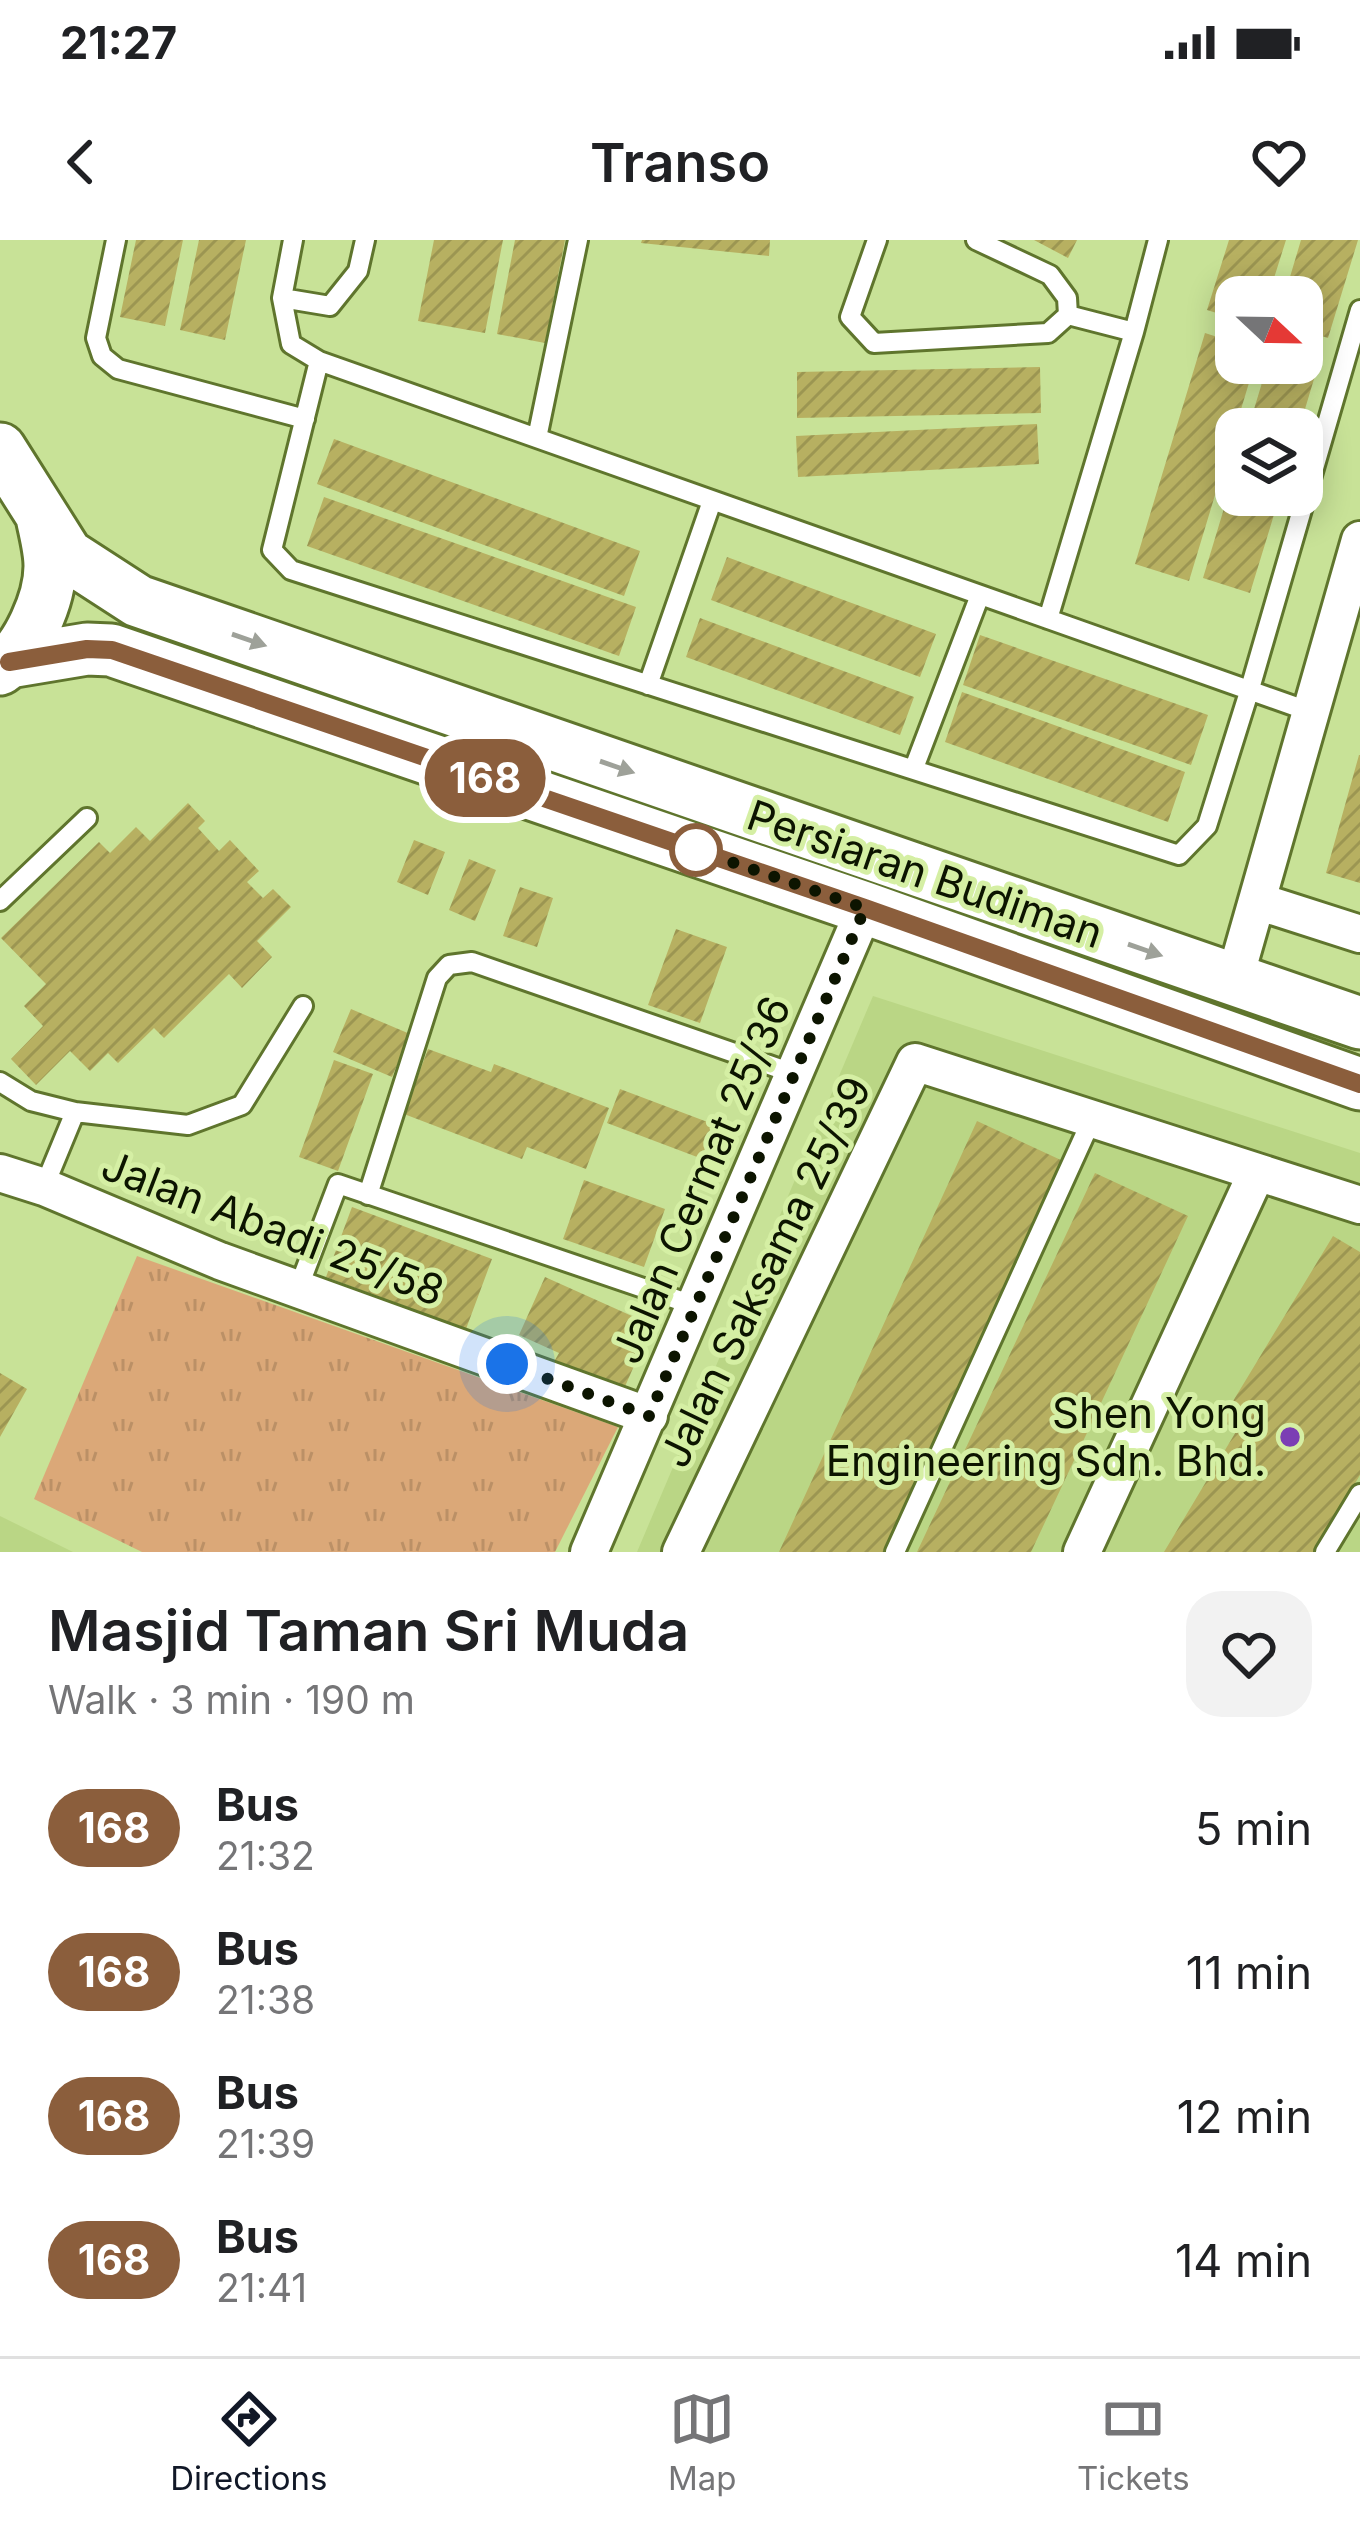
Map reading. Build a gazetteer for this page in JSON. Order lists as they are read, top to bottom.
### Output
{
  "streets": {
    "main road": ["Persiaran Budiman"],
    "street": ["Jalan Cermat 25/36", "Jalan Abadi 25/58", "Jalan Saksama 25/39"]
  },
  "crossings": [
    ["Persiaran Budiman", "Jalan Cermat 25/36"],
    ["Jalan Cermat 25/36", "Jalan Abadi 25/58"]
  ],
  "places": ["Shen Yong Engineering Sdn. Bhd."],
  "lines": ["bus line 168"],
  "north": "right",
  "page": {
    "status": "21:27",
    "header": "Transo",
    "on_map": "168",
    "heading": ["Masjid Taman Sri Muda", "Walk · 3 min · 190 m"],
    "list": [
      {
        "mark": "168",
        "name": "Bus",
        "note": "21:32",
        "value": "5 min"
      },
      {
        "mark": "168",
        "name": "Bus",
        "note": "21:38",
        "value": "11 min"
      },
      {
        "mark": "168",
        "name": "Bus",
        "note": "21:39",
        "value": "12 min"
      },
      {
        "mark": "168",
        "name": "Bus",
        "note": "21:41",
        "value": "14 min"
      }
    ],
    "tabs": ["Directions", "Map", "Tickets"]
  }
}
